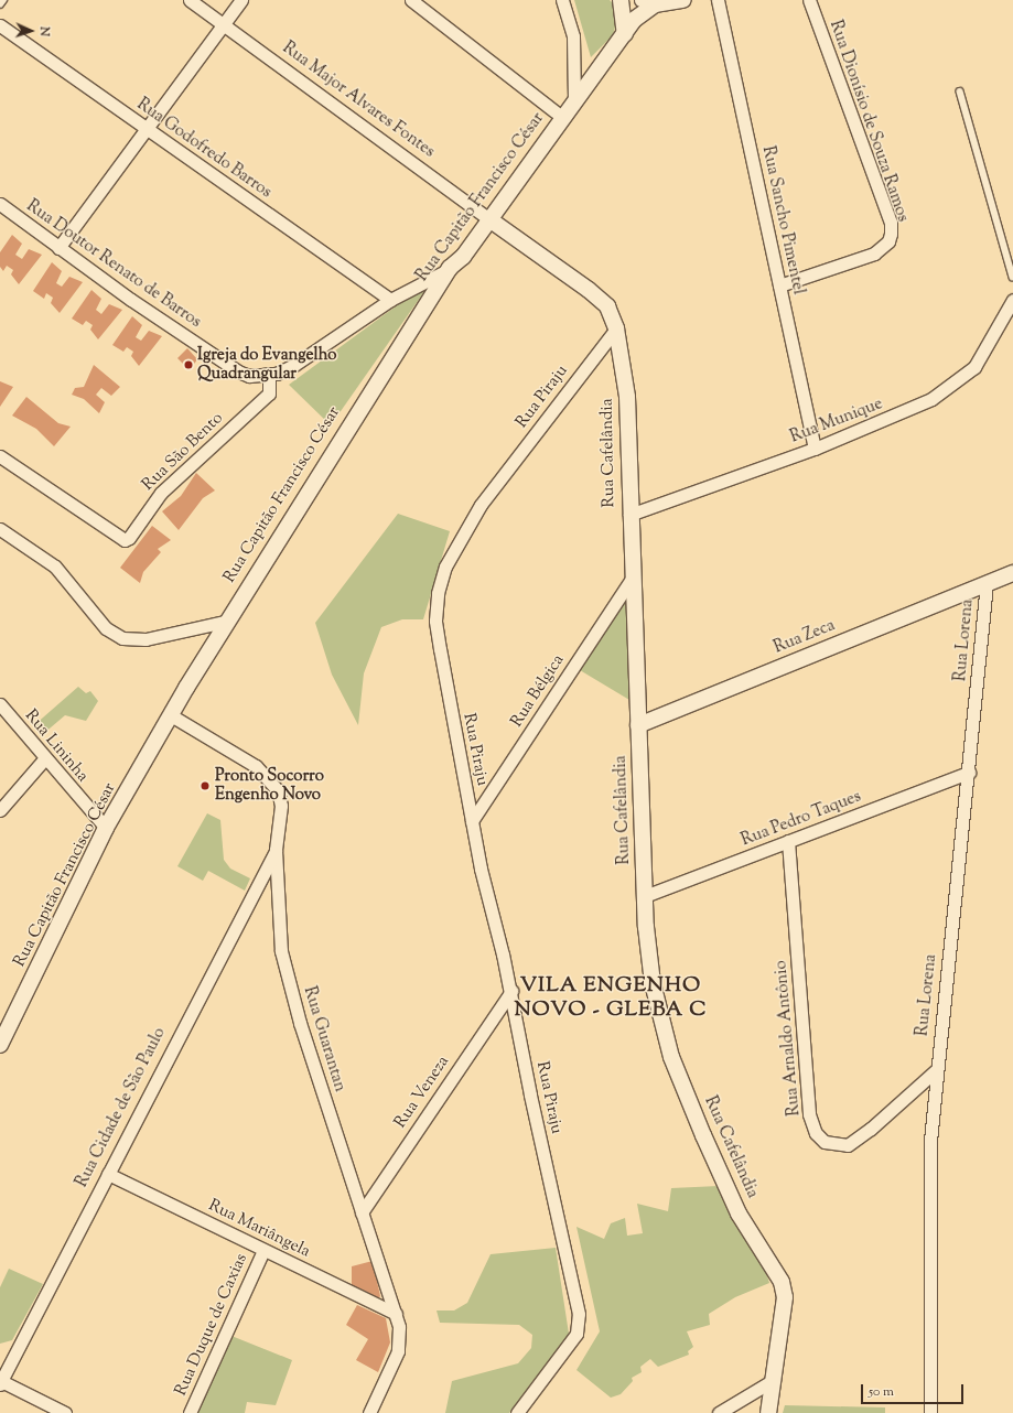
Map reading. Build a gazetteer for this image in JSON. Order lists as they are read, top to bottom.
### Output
{
  "streets": {
    "street": [
      "Rua Major Alvares Fontes",
      "Rua Dionísio de Souza Ramos",
      "Rua Godofredo Barros",
      "Rua Capitão Francisco César",
      "Rua Sancho Pimentel",
      "Rua Doutor Renato de Barros",
      "Rua Piraju",
      "Rua Munique",
      "Rua São Bento",
      "Rua Cafelândia",
      "Rua Zeca",
      "Rua Lorena",
      "Rua Bélgica",
      "Rua Lininha",
      "Rua Pedro Taques",
      "Rua Arnaldo Antônio",
      "Rua Guarantan",
      "Rua Veneza",
      "Rua Cidade de São Paulo",
      "Rua Mariângela",
      "Rua Duque de Caxias"
    ]
  },
  "crossings": [
    ["Rua Major Alvares Fontes", "Rua Capitão Francisco César"],
    ["Rua Major Alvares Fontes", "Rua Cafelândia"],
    ["Rua Dionísio de Souza Ramos", "Rua Sancho Pimentel"],
    ["Rua Godofredo Barros", "Rua Doutor Renato de Barros"],
    ["Rua Capitão Francisco César", "Rua Doutor Renato de Barros"],
    ["Rua Capitão Francisco César", "Rua Lininha"],
    ["Rua Capitão Francisco César", "Rua Guarantan"],
    ["Rua Sancho Pimentel", "Rua Munique"],
    ["Rua Doutor Renato de Barros", "Rua São Bento"],
    ["Rua Piraju", "Rua Cafelândia"],
    ["Rua Piraju", "Rua Bélgica"],
    ["Rua Piraju", "Rua Veneza"],
    ["Rua Munique", "Rua Cafelândia"],
    ["Rua Cafelândia", "Rua Zeca"],
    ["Rua Cafelândia", "Rua Bélgica"],
    ["Rua Cafelândia", "Rua Pedro Taques"],
    ["Rua Zeca", "Rua Lorena"],
    ["Rua Lorena", "Rua Pedro Taques"],
    ["Rua Lorena", "Rua Arnaldo Antônio"],
    ["Rua Pedro Taques", "Rua Arnaldo Antônio"],
    ["Rua Guarantan", "Rua Veneza"],
    ["Rua Guarantan", "Rua Cidade de São Paulo"],
    ["Rua Guarantan", "Rua Mariângela"],
    ["Rua Cidade de São Paulo", "Rua Mariângela"],
    ["Rua Mariângela", "Rua Duque de Caxias"]
  ],
  "districts": ["VILA ENGENHO NOVO - GLEBA C"],
  "places": ["Igreja do Evangelho Quadrangular", "Pronto Socorro Engenho Novo"],
  "scale_bar": "50 m",
  "north": "right"
}
